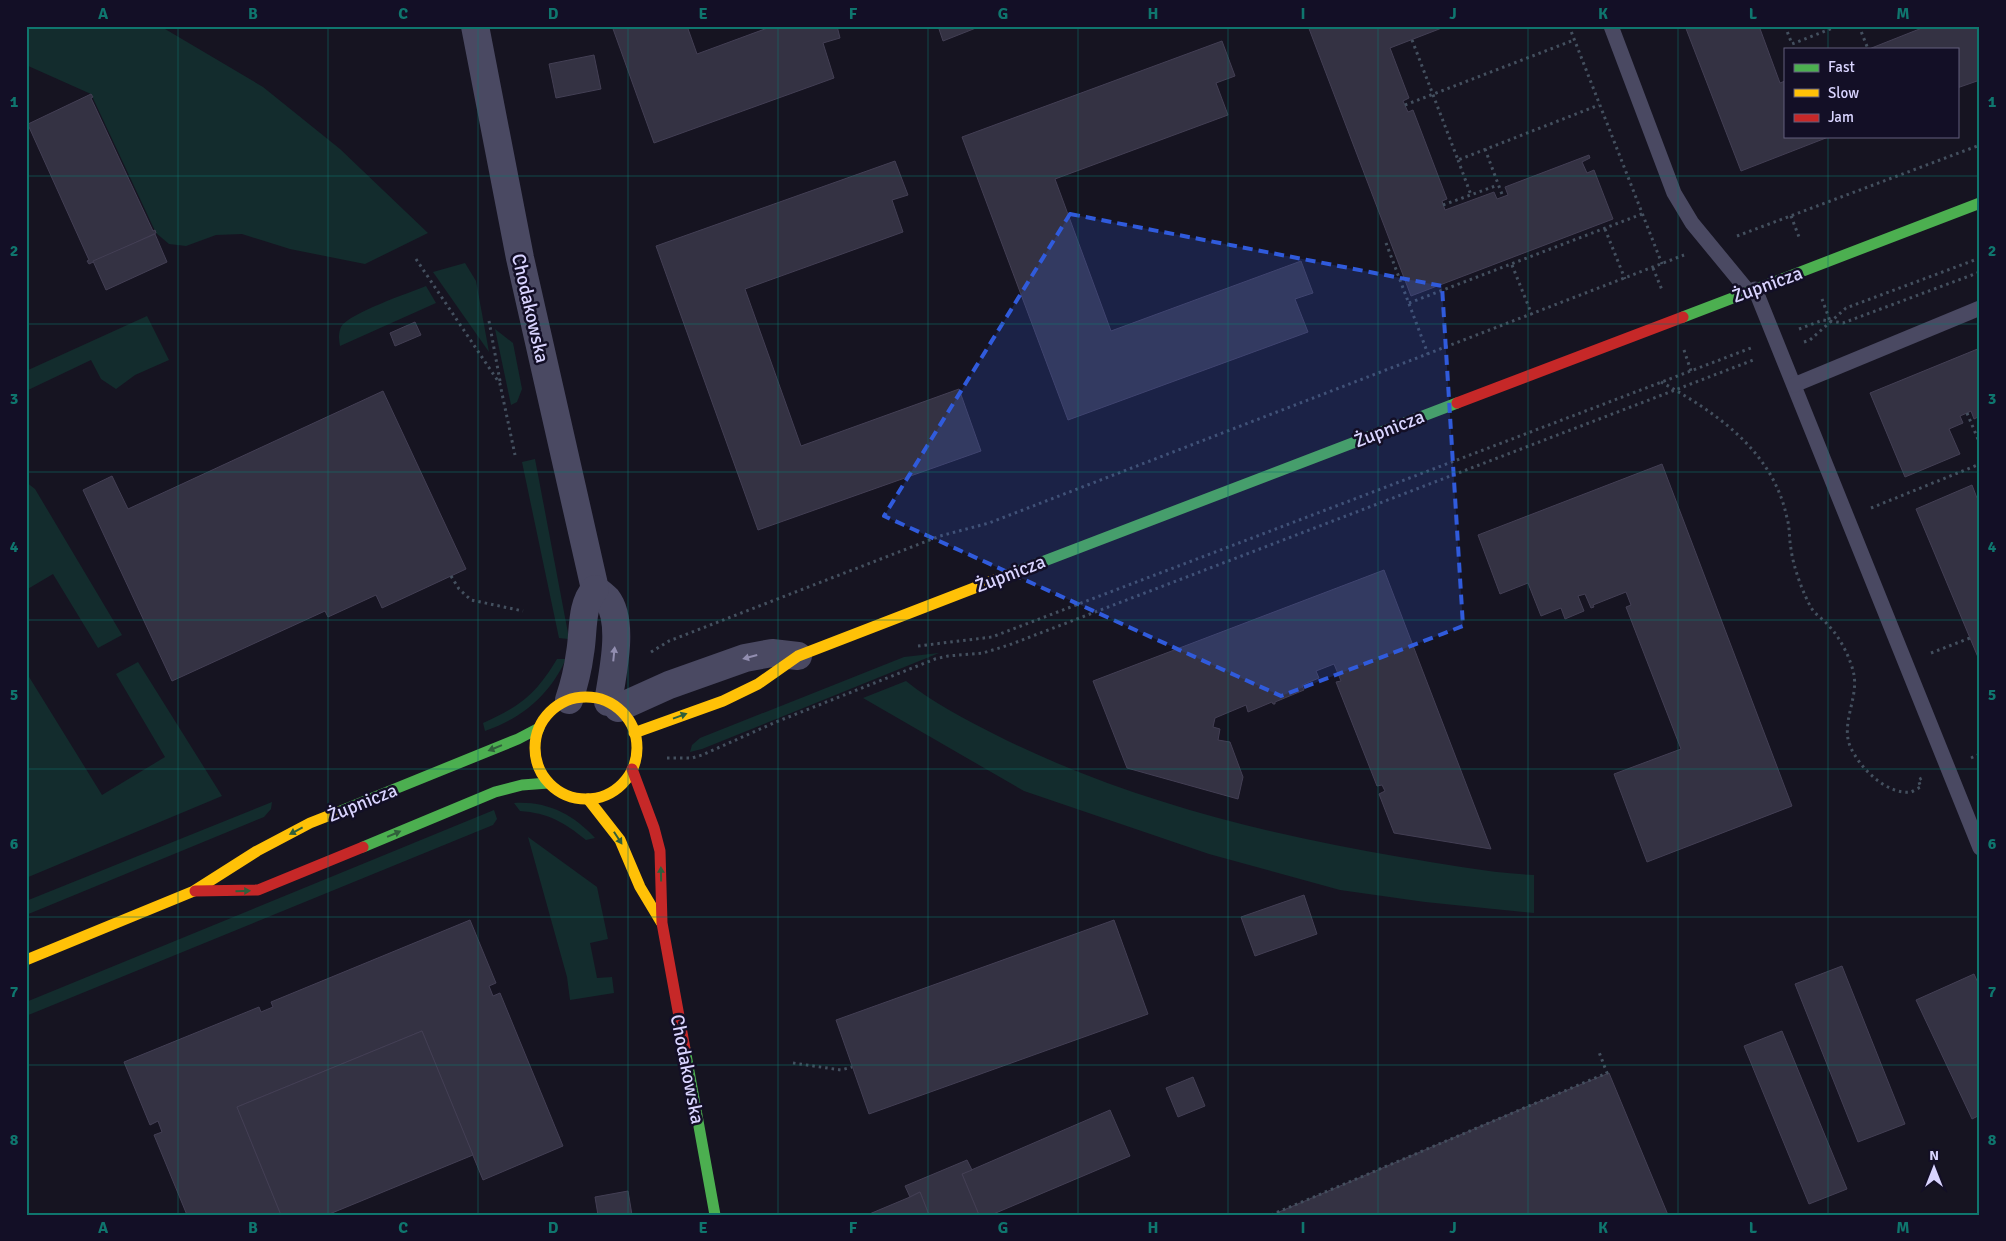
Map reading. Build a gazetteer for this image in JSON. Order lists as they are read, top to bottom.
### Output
{
  "streets": {
    "street": ["Żupnicza", "Chodakowska"]
  },
  "crossings": [
    ["Żupnicza", "Chodakowska"]
  ],
  "legend": ["Fast", "Slow", "Jam"],
  "north": "top",
  "grid": {
    "columns": [
      "A",
      "B",
      "C",
      "D",
      "E",
      "F",
      "G",
      "H",
      "I",
      "J",
      "K",
      "L",
      "M"
    ],
    "rows": [
      "1",
      "2",
      "3",
      "4",
      "5",
      "6",
      "7",
      "8"
    ]
  }
}
